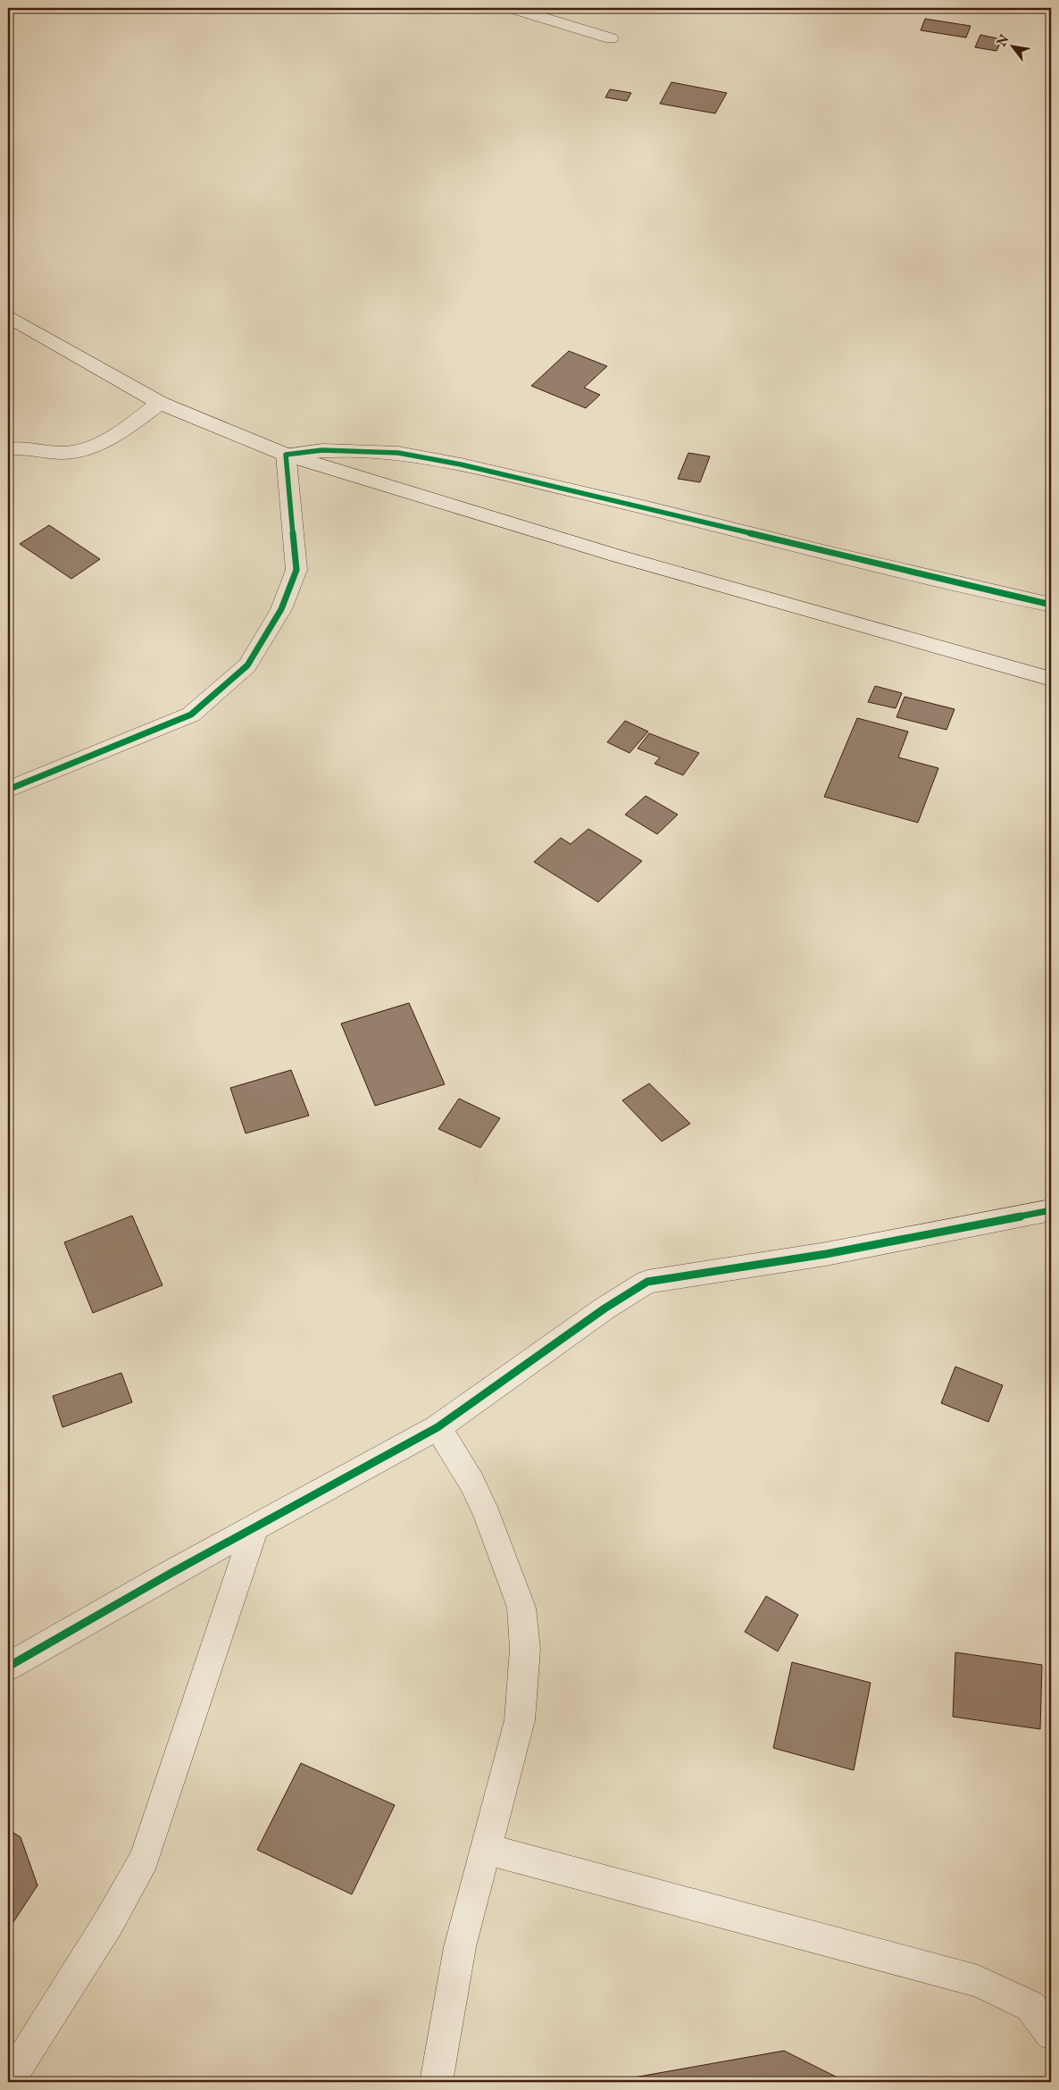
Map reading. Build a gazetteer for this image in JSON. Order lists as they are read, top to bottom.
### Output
{
  "north": "top left"
}
